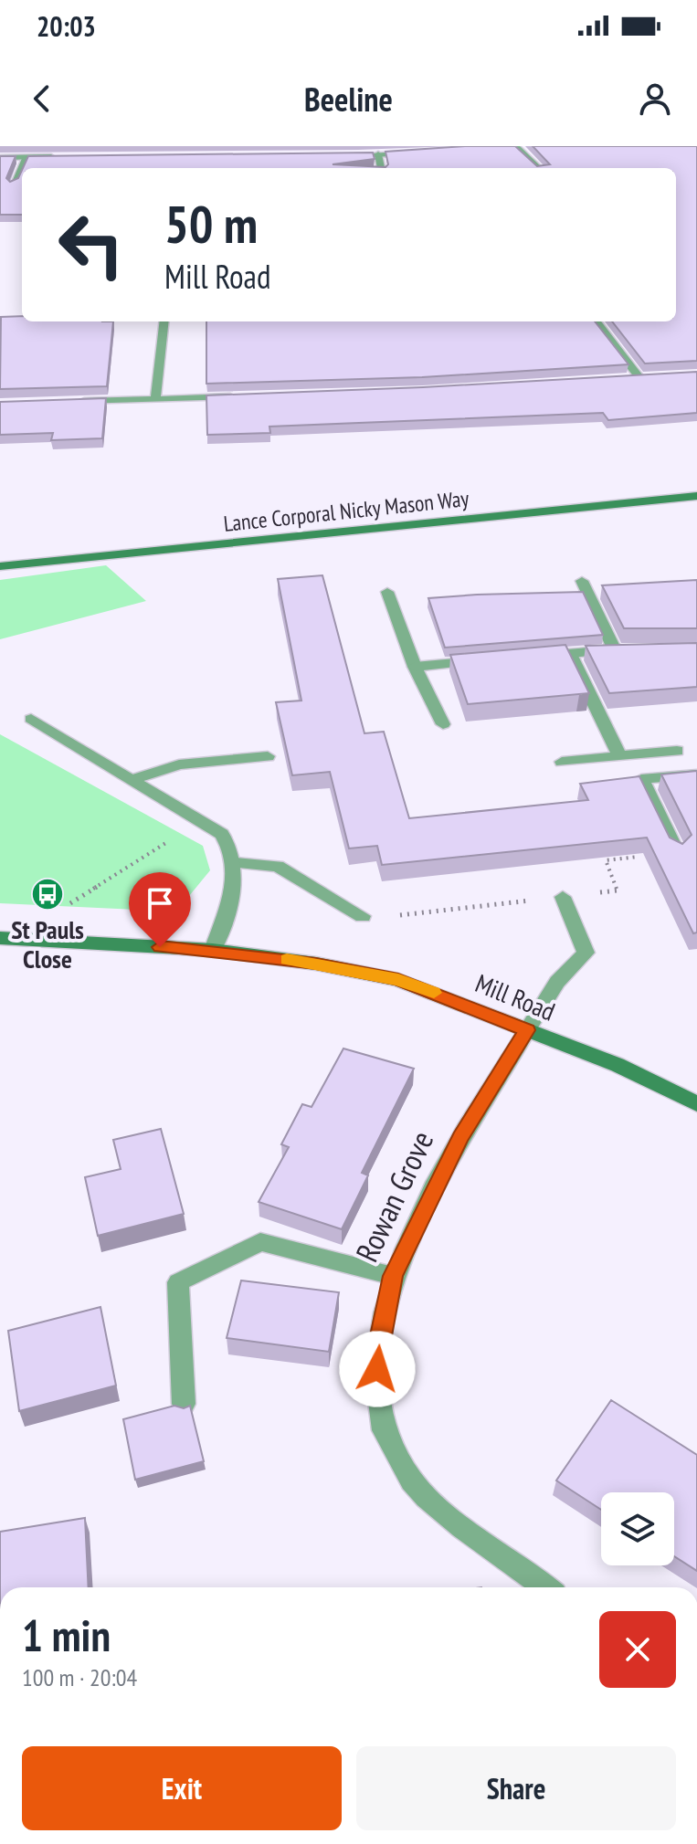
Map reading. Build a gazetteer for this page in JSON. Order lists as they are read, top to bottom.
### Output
{
  "streets": {
    "main road": ["Lance Corporal Nicky Mason Way", "Mill Road"],
    "street": ["Rowan Grove"]
  },
  "crossings": [
    ["Mill Road", "Rowan Grove"]
  ],
  "places": {
    "bus stop": ["St Pauls Close"]
  },
  "page": {
    "status": "20:03",
    "header": "Beeline",
    "turn": ["50 m", "Mill Road"],
    "heading": ["1 min", "100 m · 20:04"],
    "buttons": ["Exit", "Share"]
  }
}
